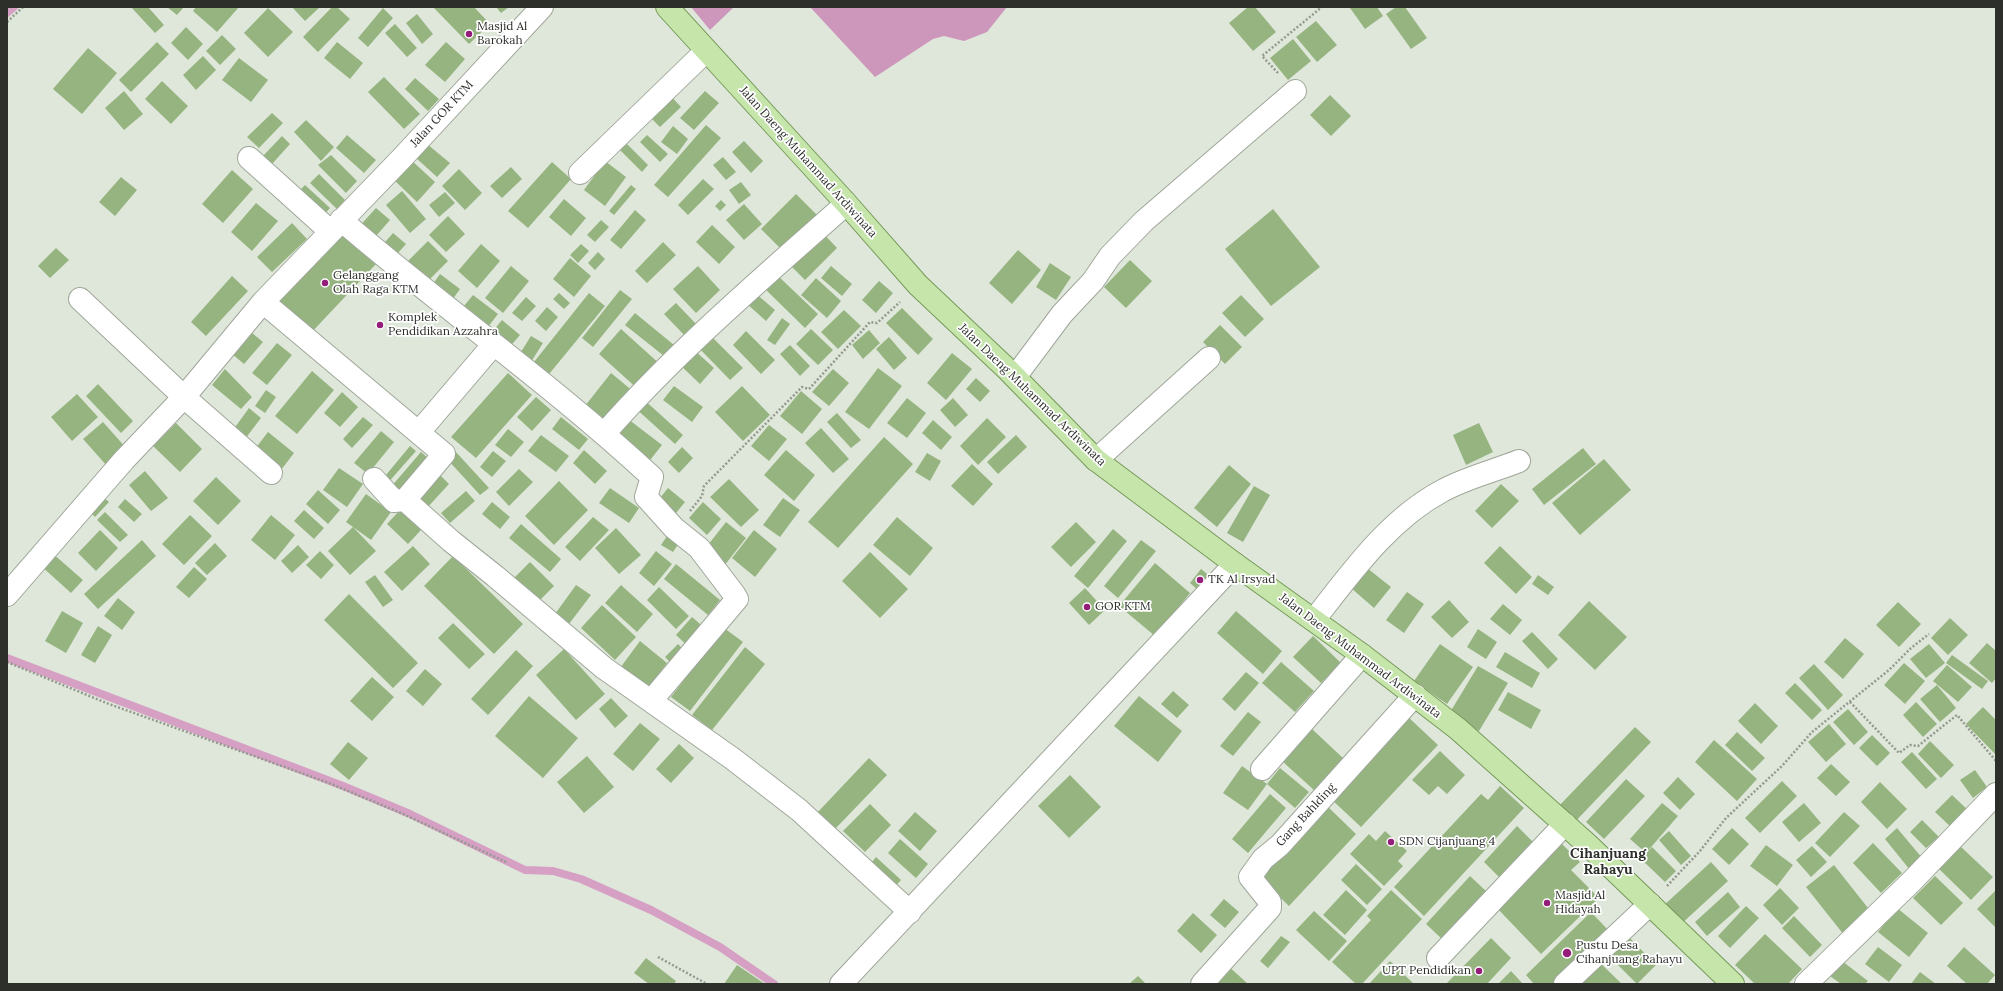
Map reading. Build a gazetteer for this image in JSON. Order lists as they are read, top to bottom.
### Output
{
  "streets": {
    "main road": ["Jalan Daeng Muhammad Ardiwinata"],
    "street": ["Jalan GOR KTM", "Gang Bahlding"]
  },
  "crossings": [
    ["Jalan Daeng Muhammad Ardiwinata", "Gang Bahlding"]
  ],
  "districts": ["Cihanjuang Rahayu"],
  "places": [
    "Masjid Al Barokah",
    "Gelanggang Olah Raga KTM",
    "Komplek Pendidikan Azzahra",
    "TK Al Irsyad",
    "GOR KTM",
    "SDN Cijanjuang 4",
    "Masjid Al Hidayah",
    "Pustu Desa Cihanjuang Rahayu",
    "UPT Pendidikan"
  ]
}
